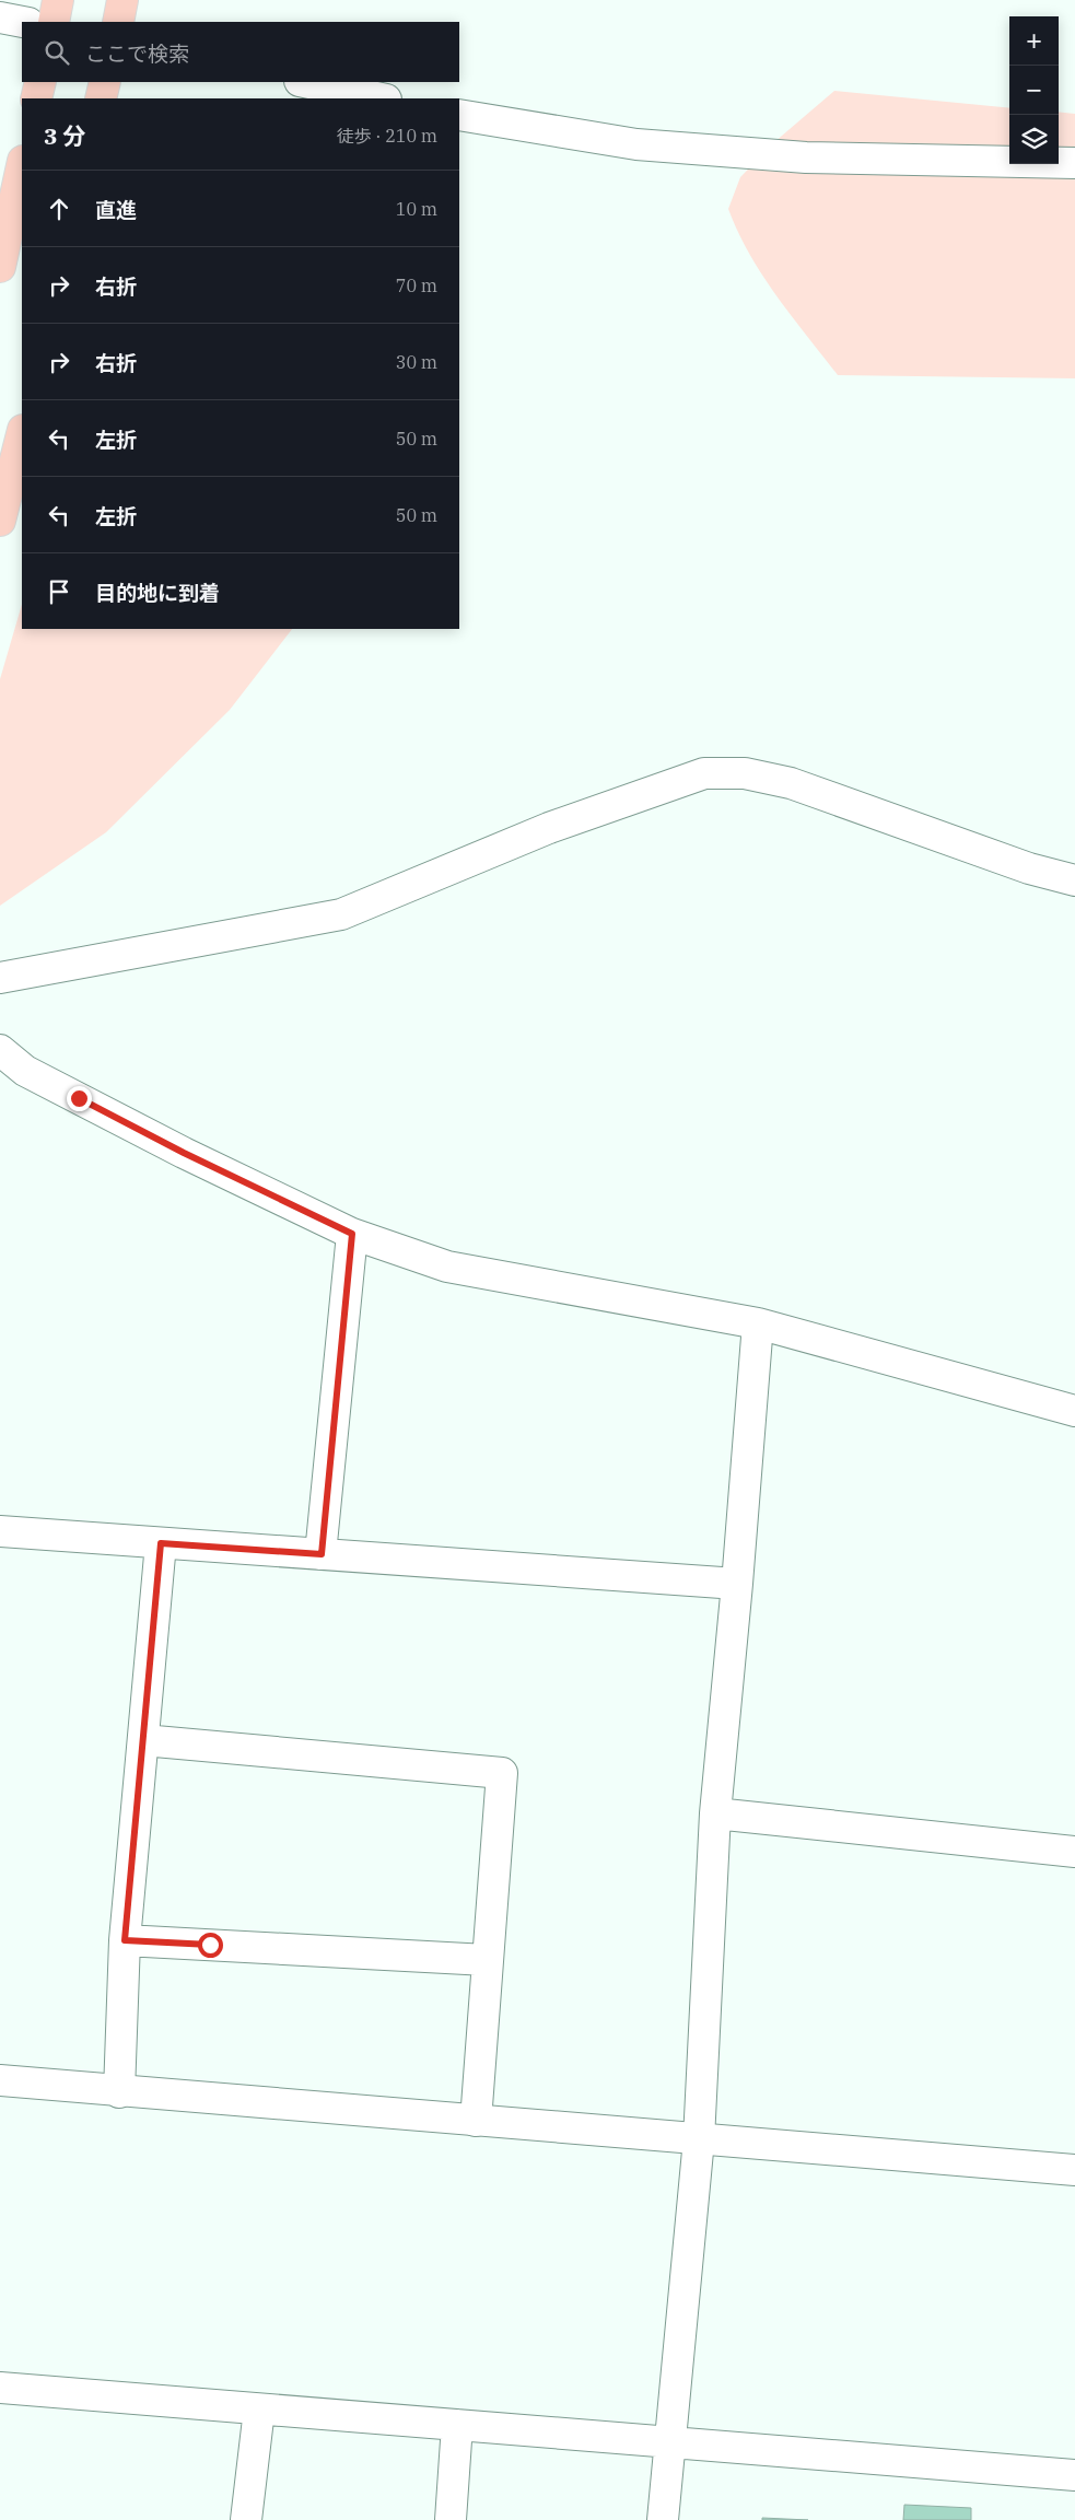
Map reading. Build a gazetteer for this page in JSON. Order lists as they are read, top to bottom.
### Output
{
  "page": {
    "map_buttons": ["+", "−"],
    "search": "ここで検索",
    "heading": ["3 分", "徒歩 · 210 m"],
    "list": [
      ["直進", "10 m"],
      ["右折", "70 m"],
      ["右折", "30 m"],
      ["左折", "50 m"],
      ["左折", "50 m"],
      "目的地に到着"
    ]
  }
}
